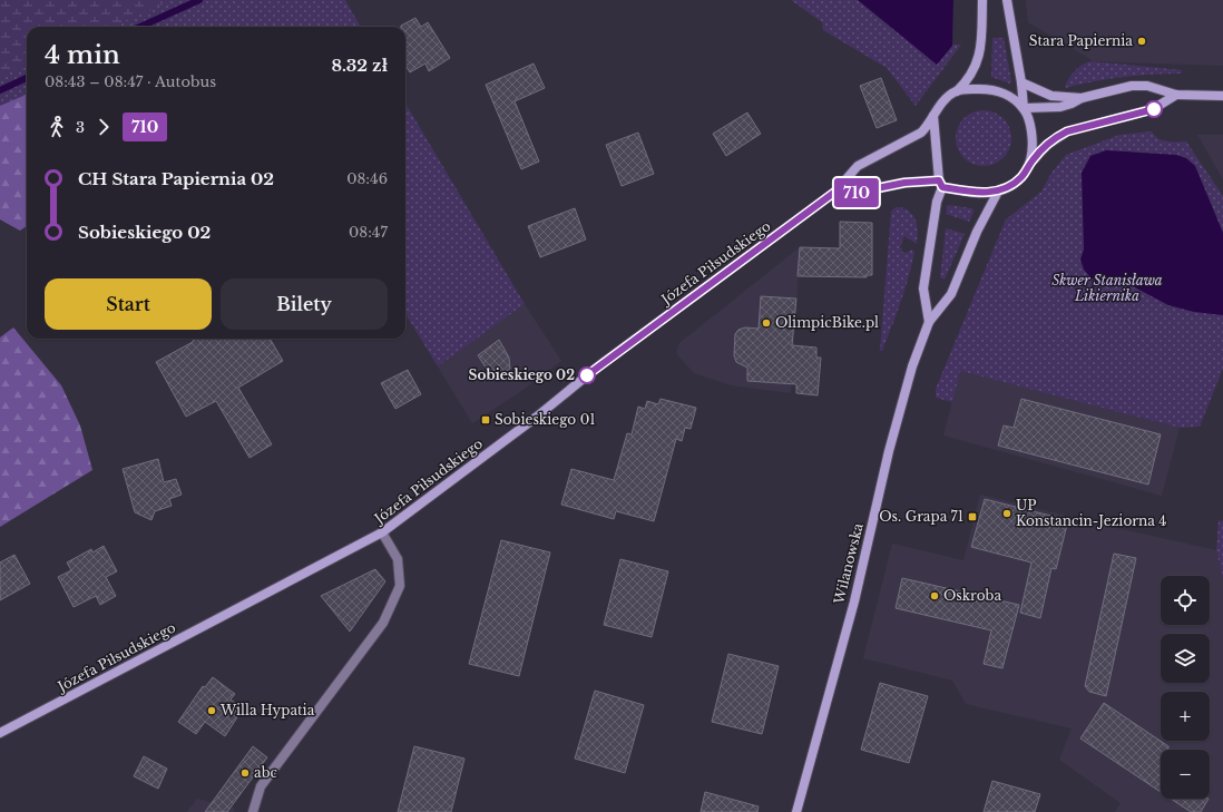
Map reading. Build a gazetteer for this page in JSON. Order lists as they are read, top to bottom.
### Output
{
  "streets": {
    "street": ["Józefa Piłsudskiego", "Wilanowska"]
  },
  "crossings": [
    ["Józefa Piłsudskiego", "Wilanowska"]
  ],
  "parks": ["Skwer Stanisława Likiernika"],
  "places": {
    "other": [
      "Stara Papiernia",
      "OlimpicBike.pl",
      "Sobieskiego 02",
      "UP Konstancin-Jeziorna 4",
      "Oskroba",
      "Willa Hypatia",
      "abc"
    ],
    "transit": ["Sobieskiego 01", "Os. Grapa 71"]
  },
  "lines": ["bus line 710"],
  "page": {
    "on_map": "710",
    "heading": ["4 min", "08:43 – 08:47 · Autobus", "8.32 zł"],
    "legs": ["3", "710"],
    "list": [
      {
        "name": "CH Stara Papiernia 02",
        "value": "08:46"
      },
      {
        "name": "Sobieskiego 02",
        "value": "08:47"
      }
    ],
    "buttons": ["Start", "Bilety"],
    "map_buttons": ["+", "−"]
  }
}
